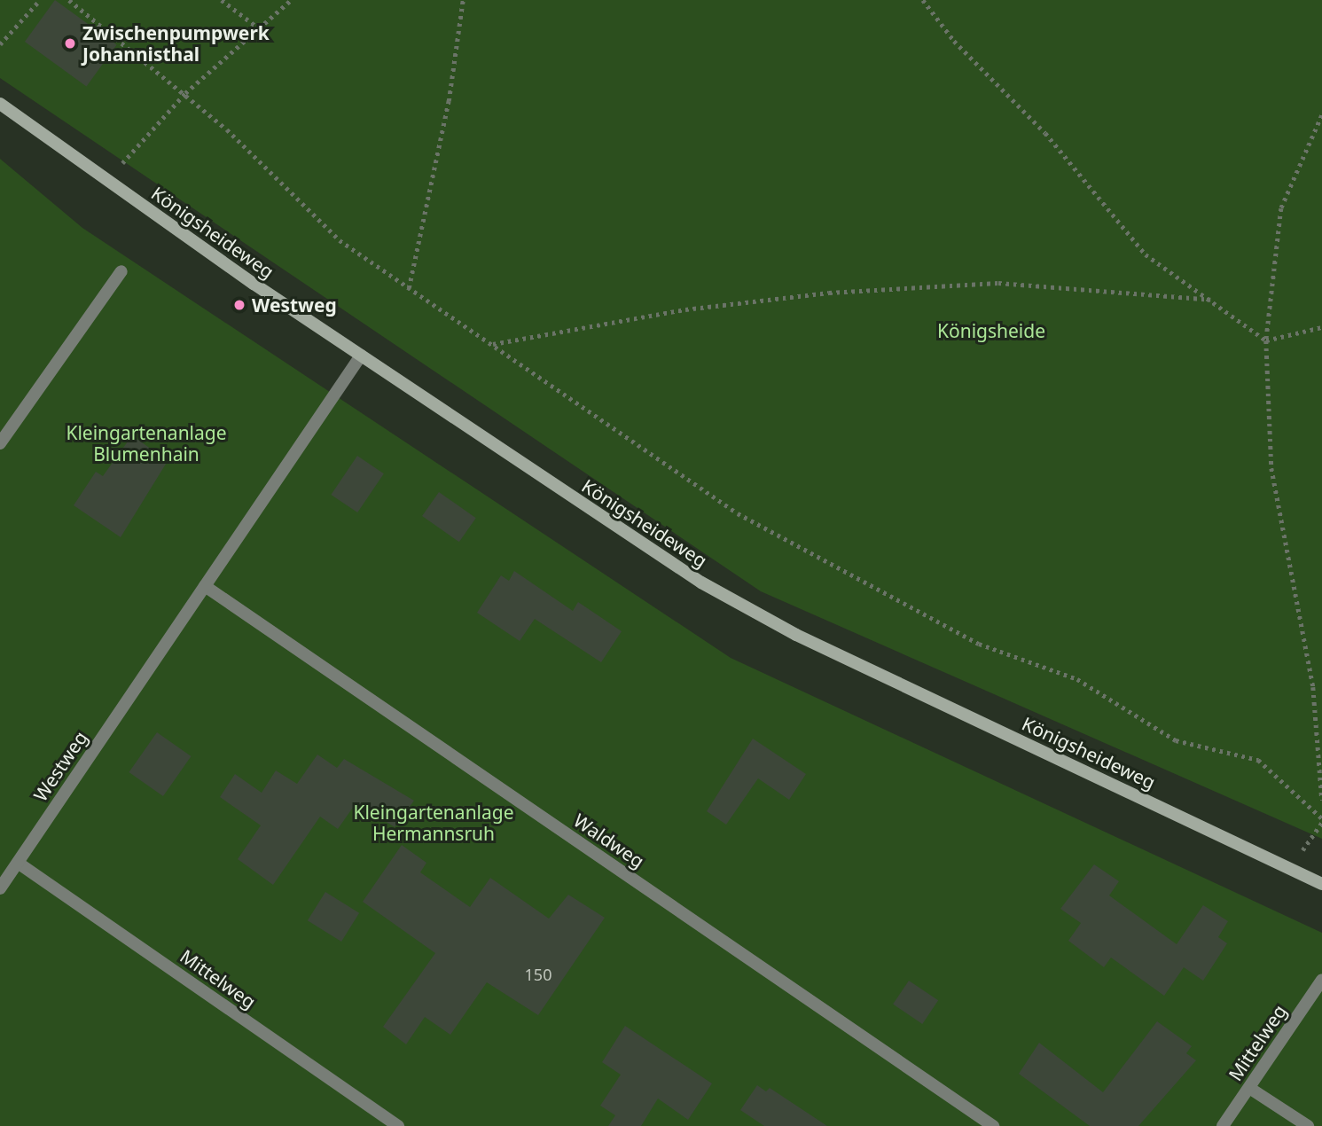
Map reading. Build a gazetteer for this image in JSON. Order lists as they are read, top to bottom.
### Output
{
  "streets": {
    "street": ["Königsheideweg"],
    "lane": ["Westweg", "Waldweg", "Mittelweg"]
  },
  "crossings": [
    ["Königsheideweg", "Westweg"],
    ["Westweg", "Waldweg"],
    ["Westweg", "Mittelweg"]
  ],
  "parks": ["Königsheide", "Kleingartenanlage Blumenhain", "Kleingartenanlage Hermannsruh"],
  "places": ["Zwischenpumpwerk Johannisthal", "Westweg"],
  "house_numbers": ["150"]
}
